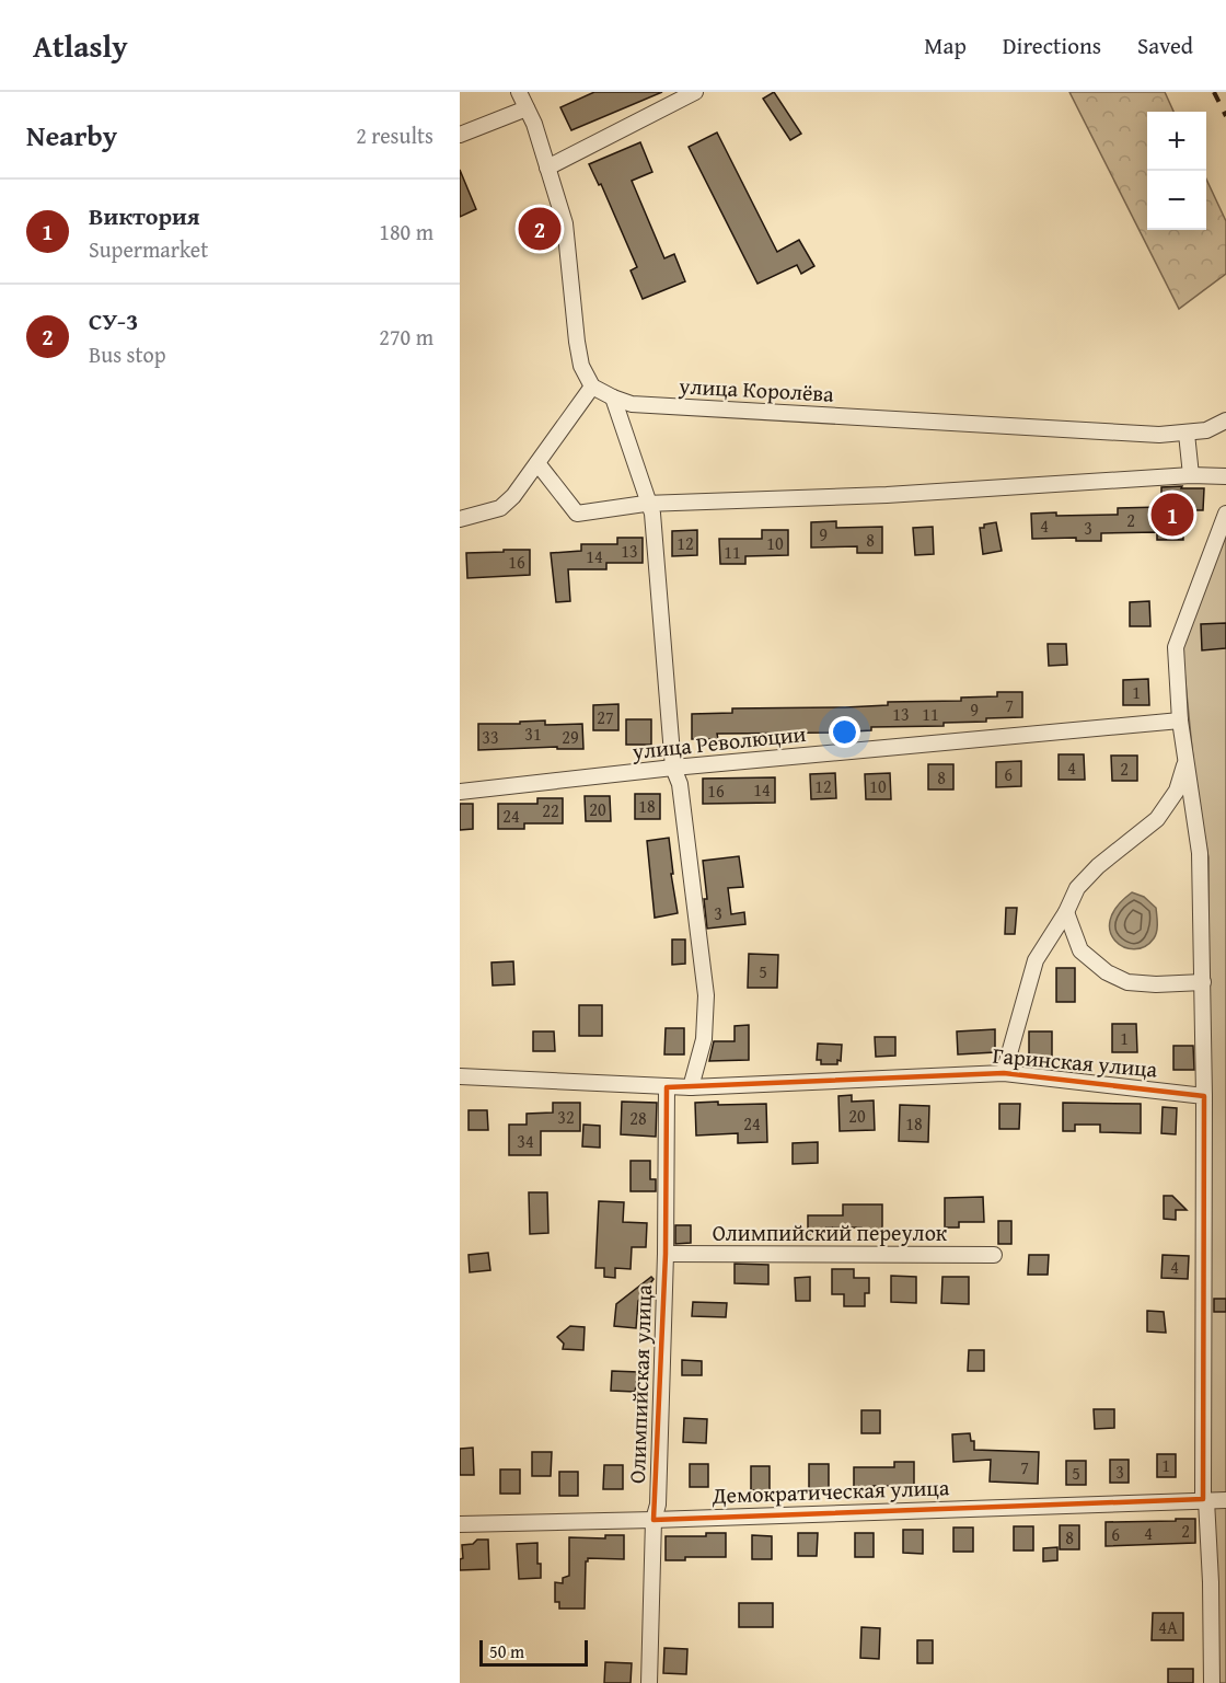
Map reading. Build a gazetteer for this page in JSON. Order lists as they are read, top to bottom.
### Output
{
  "streets": {
    "street": [
      "улица Королёва",
      "улица Революции",
      "Гаринская улица",
      "Олимпийский переулок",
      "Олимпийская улица",
      "Демократическая улица"
    ]
  },
  "crossings": [
    ["Гаринская улица", "Олимпийская улица"],
    ["Олимпийский переулок", "Олимпийская улица"],
    ["Олимпийская улица", "Демократическая улица"]
  ],
  "house_numbers": [
    "2",
    "4",
    "3",
    "9",
    "8",
    "12",
    "10",
    "13",
    "11",
    "14",
    "16",
    "1",
    "7",
    "9",
    "13",
    "11",
    "27",
    "31",
    "33",
    "29",
    "4",
    "2",
    "6",
    "8",
    "12",
    "10",
    "14",
    "16",
    "18",
    "20",
    "22",
    "24",
    "3",
    "5",
    "1",
    "20",
    "32",
    "28",
    "24",
    "18",
    "34",
    "4",
    "1",
    "7",
    "3",
    "5",
    "2",
    "4",
    "6",
    "8",
    "4А"
  ],
  "scale_bar": "50 m",
  "page": {
    "header": "Atlasly",
    "nav": ["Map", "Directions", "Saved"],
    "heading": ["Nearby", "2 results"],
    "map_buttons": ["+", "−"],
    "list": [
      {
        "mark": "1",
        "name": "Виктория",
        "note": "Supermarket",
        "value": "180 m"
      },
      {
        "mark": "2",
        "name": "СУ-3",
        "note": "Bus stop",
        "value": "270 m"
      }
    ],
    "pins": ["2", "1"],
    "scale": "50 m"
  }
}
